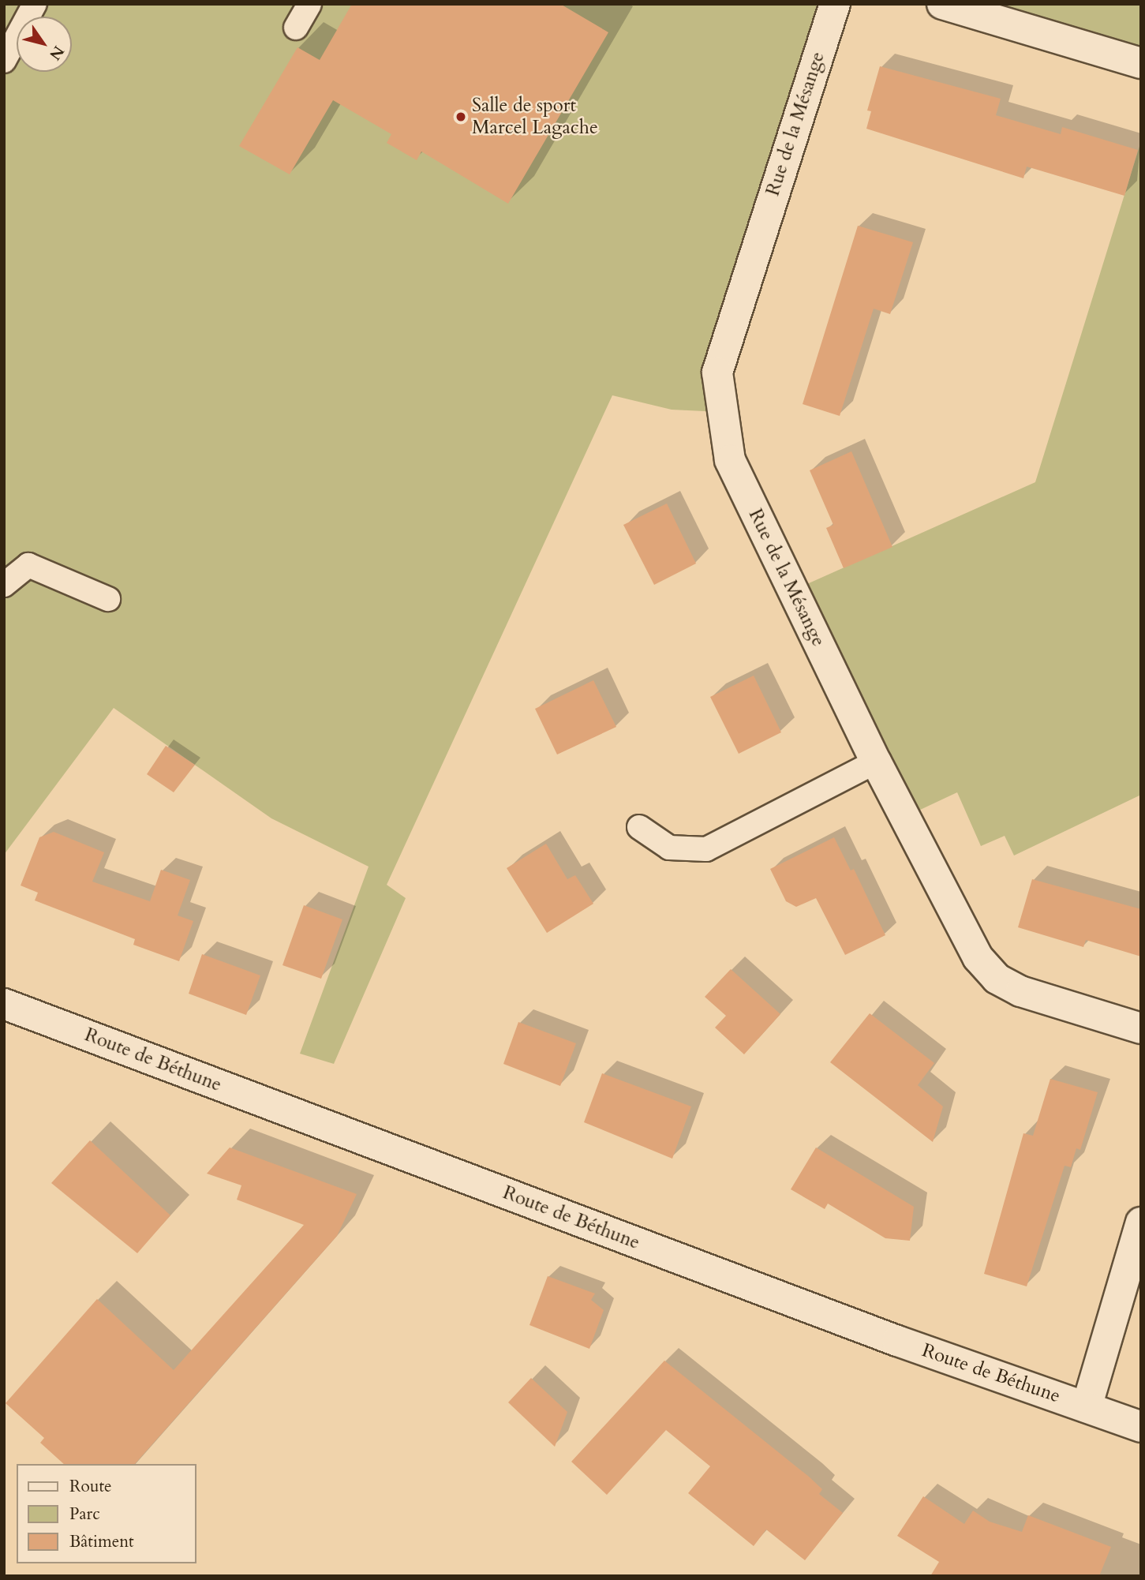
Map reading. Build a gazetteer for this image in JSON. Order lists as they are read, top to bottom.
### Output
{
  "streets": {
    "street": ["Rue de la Mésange", "Route de Béthune"]
  },
  "places": ["Salle de sport Marcel Lagache"],
  "legend": ["Route", "Parc", "Bâtiment"],
  "north": "bottom right"
}
